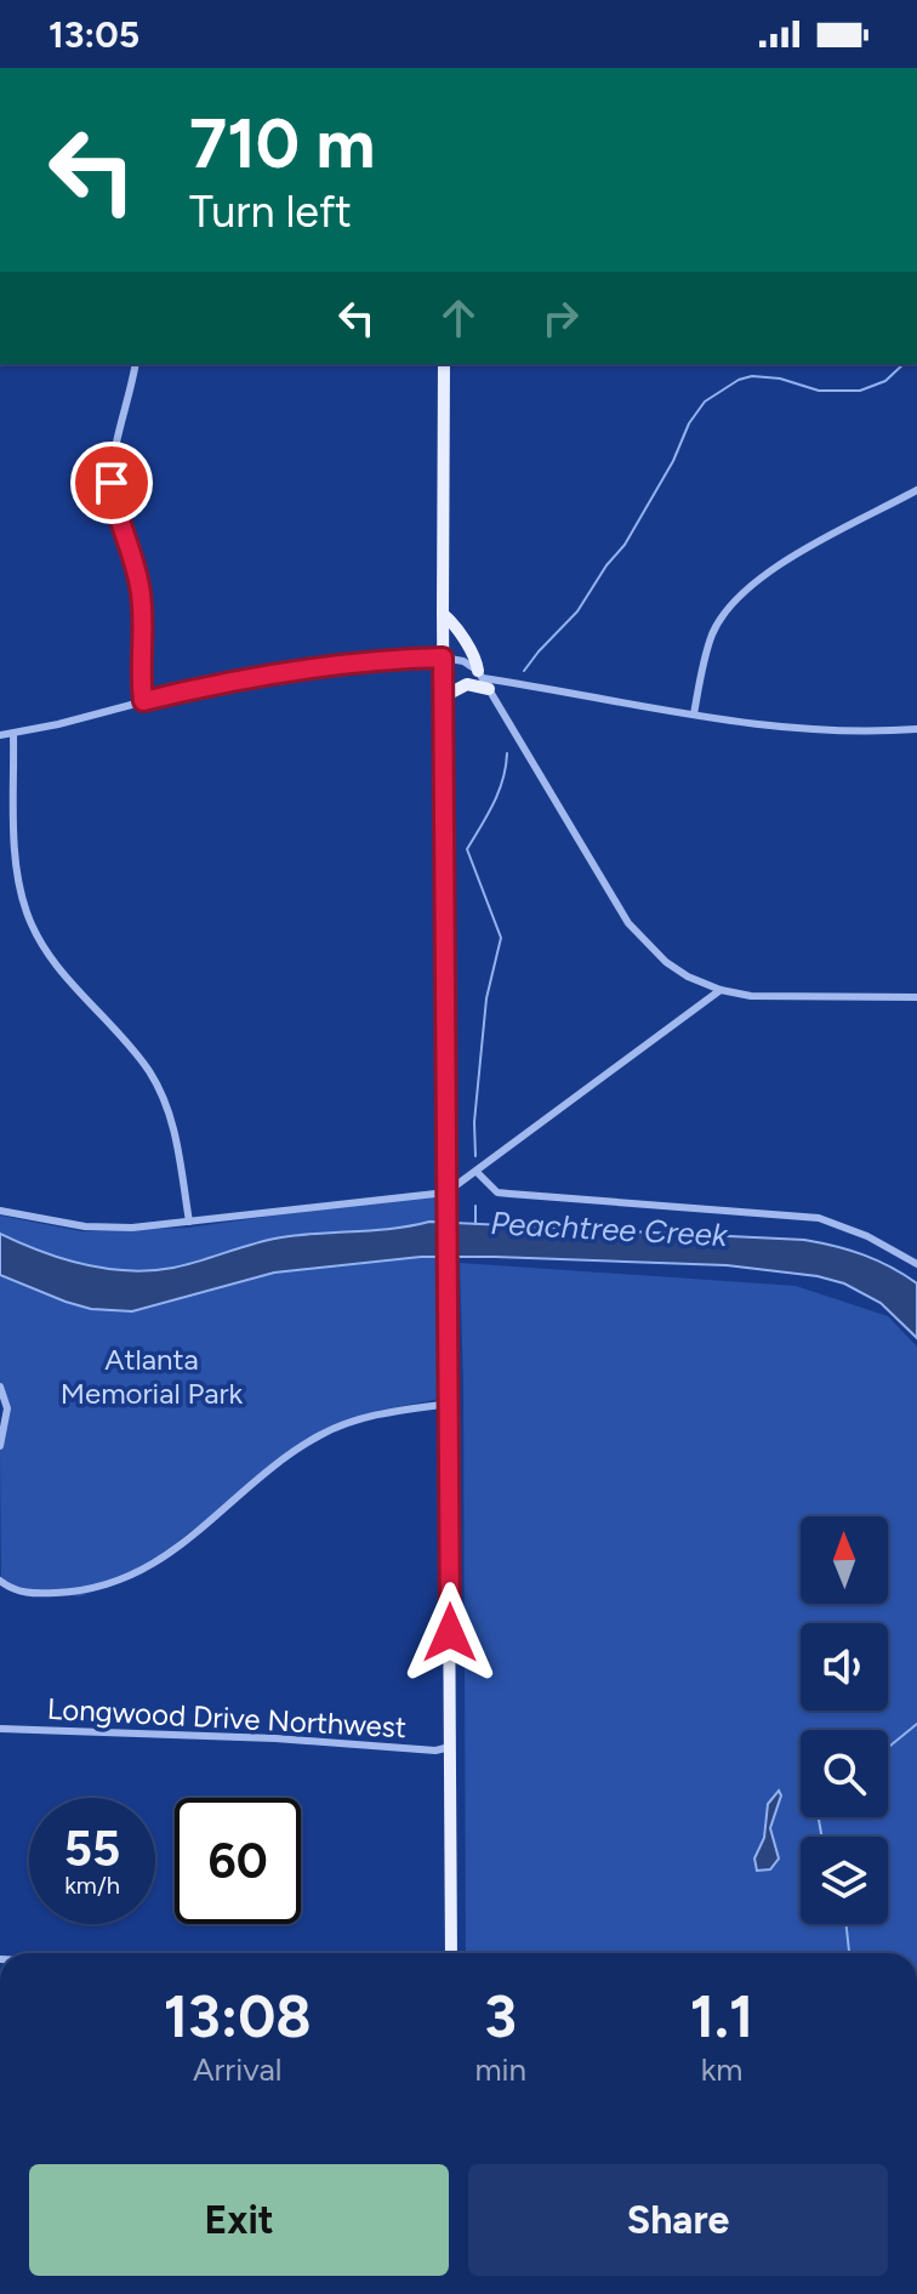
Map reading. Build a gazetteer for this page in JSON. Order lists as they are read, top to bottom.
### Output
{
  "streets": {
    "street": ["Longwood Drive Northwest"]
  },
  "water": ["Peachtree Creek"],
  "parks": ["Atlanta Memorial Park"],
  "north": "top",
  "page": {
    "status": "13:05",
    "turn": ["710 m", "Turn left"],
    "speed": "55 km/h",
    "limit": "60",
    "eta": [
      "13:08",
      "Arrival",
      "3",
      "min",
      "1.1",
      "km"
    ],
    "buttons": ["Exit", "Share"]
  }
}
